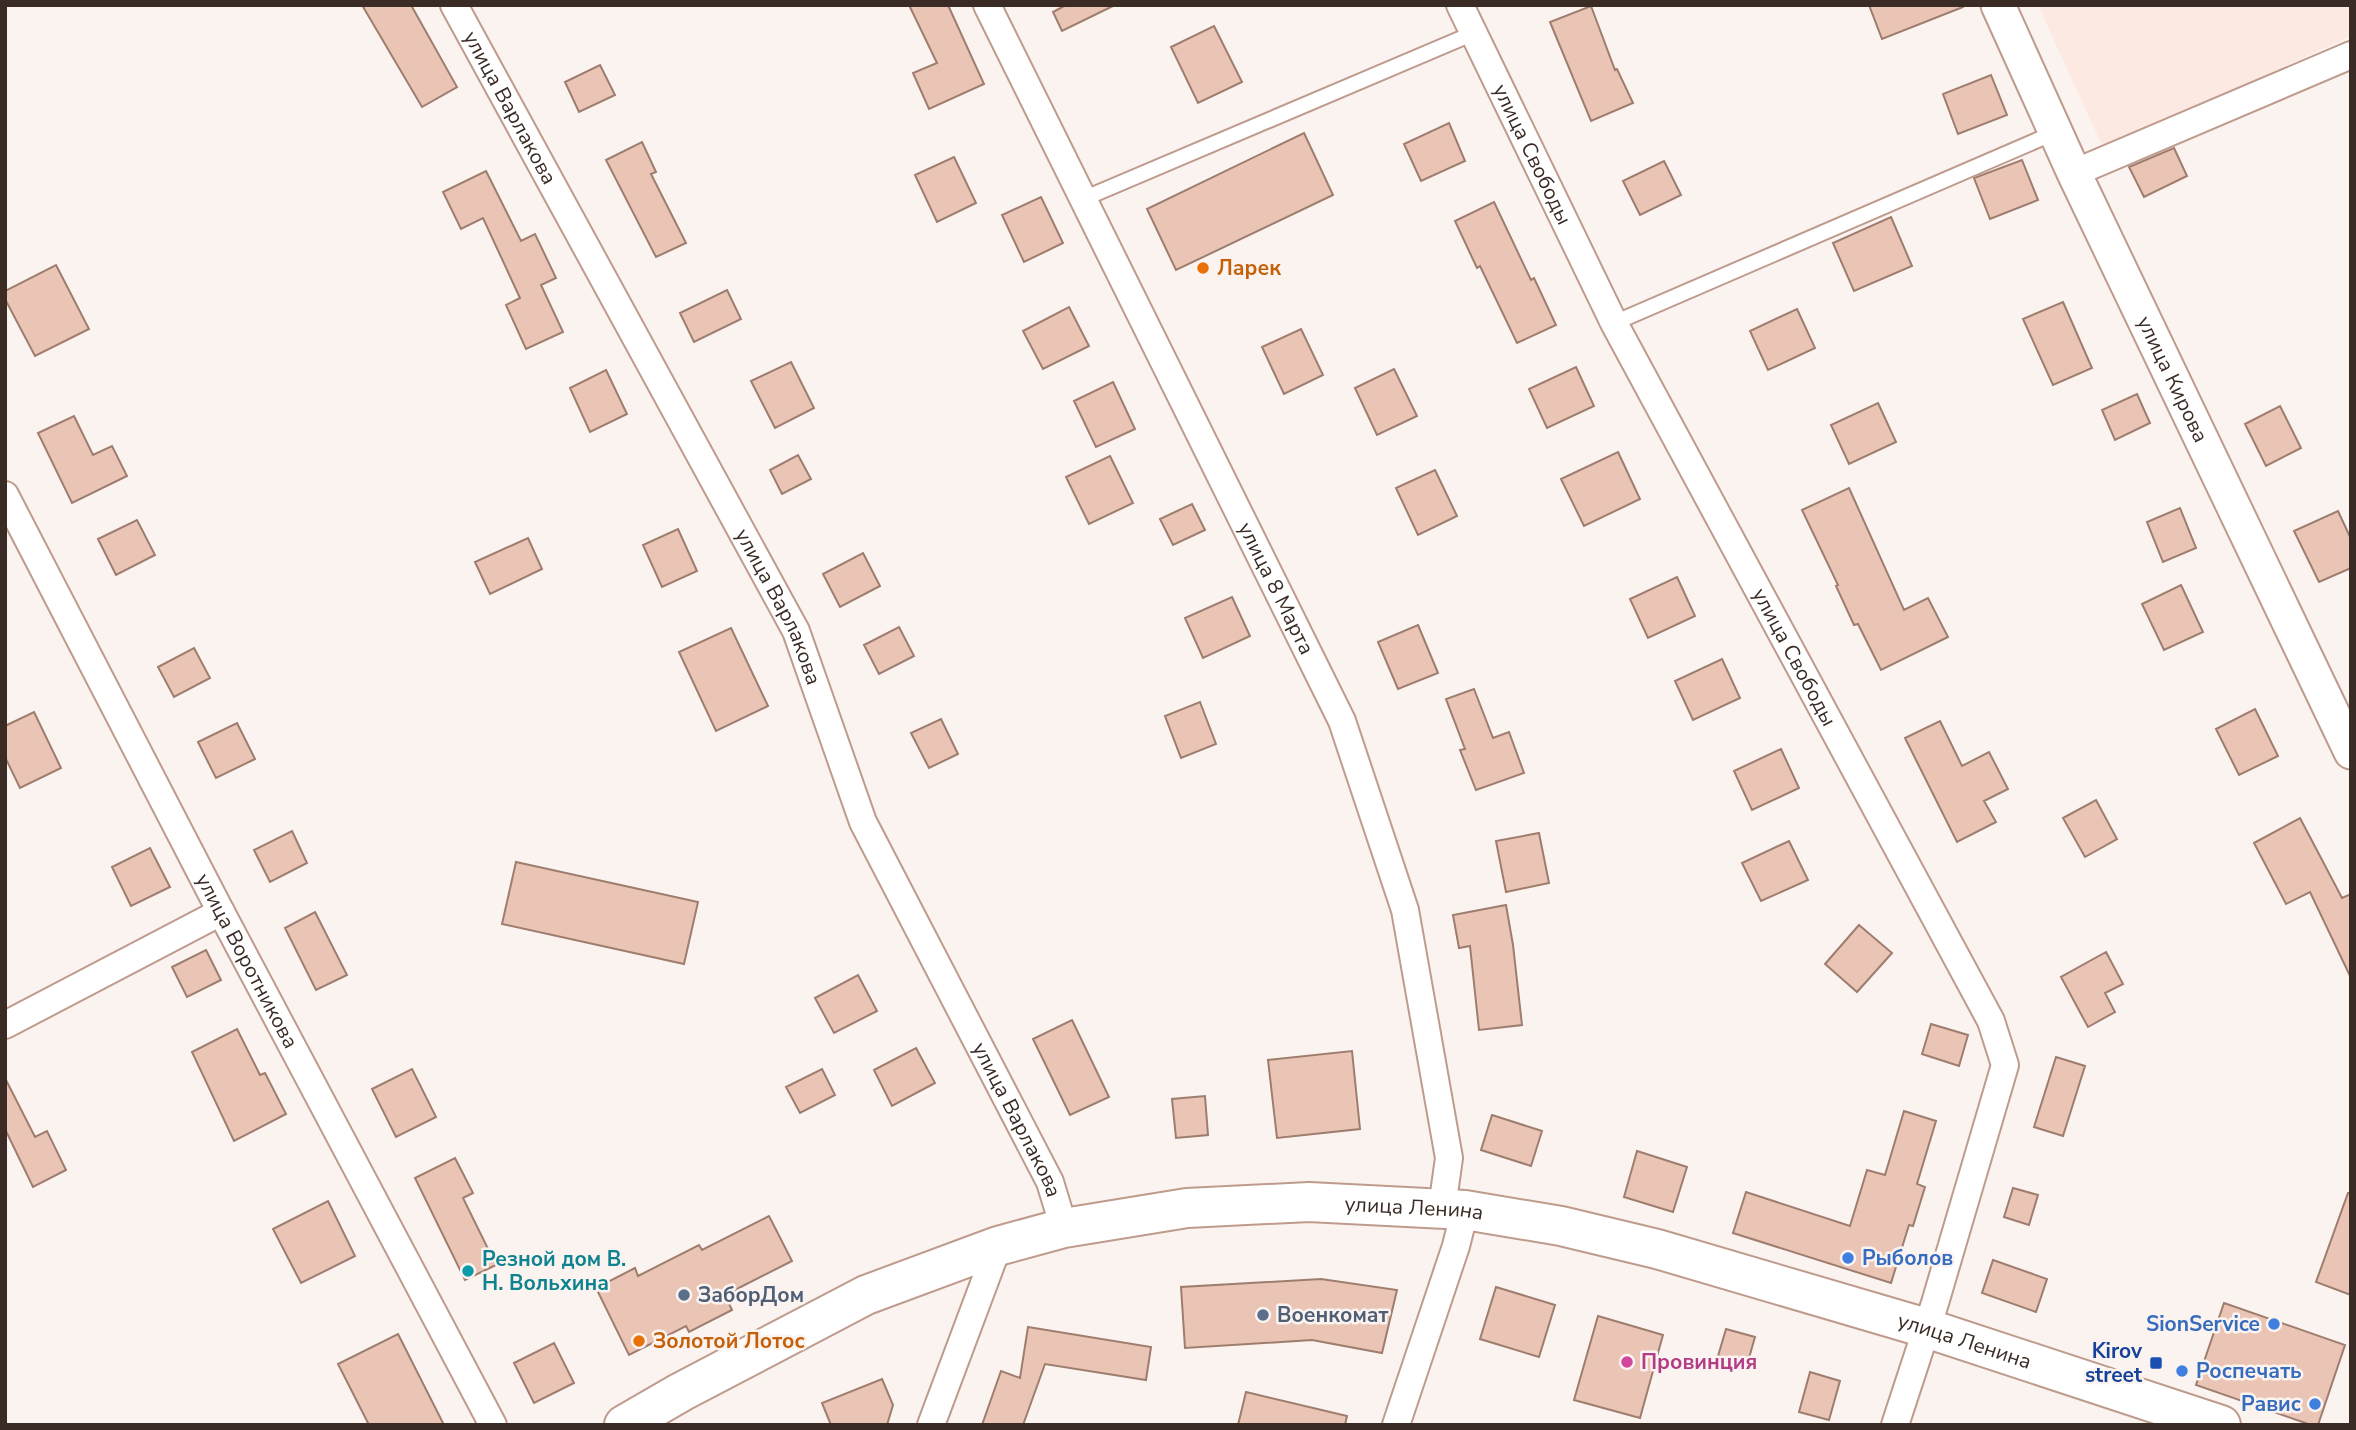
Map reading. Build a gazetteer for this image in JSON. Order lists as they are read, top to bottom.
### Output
{
  "streets": {
    "main road": ["улица Ленина"],
    "street": [
      "улица Варлакова",
      "улица Свободы",
      "улица Кирова",
      "улица 8 Марта",
      "улица Воротникова"
    ]
  },
  "crossings": [
    ["улица Варлакова", "улица Ленина"],
    ["улица Свободы", "улица Ленина"],
    ["улица 8 Марта", "улица Ленина"]
  ],
  "places": {
    "other": [
      "Ларек",
      "Рыболов",
      "Резной дом В. Н. Вольхина",
      "ЗаборДом",
      "Военкомат",
      "SionService",
      "Золотой Лотос",
      "Провинция",
      "Роспечать",
      "Равис"
    ],
    "transit": ["Kirov street"]
  }
}
